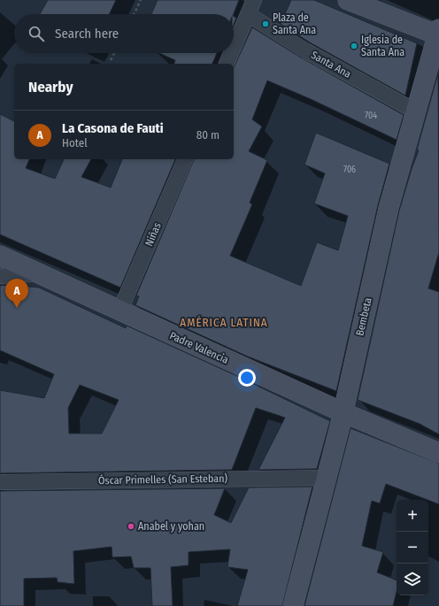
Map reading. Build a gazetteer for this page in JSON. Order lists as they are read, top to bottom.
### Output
{
  "streets": {
    "street": [
      "Santa Ana",
      "Niñas",
      "Bembeta",
      "Padre Valencia",
      "Óscar Primelles (San Esteban)"
    ]
  },
  "crossings": [
    ["Santa Ana", "Bembeta"],
    ["Niñas", "Padre Valencia"],
    ["Bembeta", "Padre Valencia"],
    ["Bembeta", "Óscar Primelles (San Esteban)"]
  ],
  "districts": ["AMÉRICA LATINA"],
  "places": ["Plaza de Santa Ana", "Iglesia de Santa Ana", "Anabel y yohan"],
  "house_numbers": ["704", "706"],
  "page": {
    "search": "Search here",
    "heading": "Nearby",
    "list": [
      {
        "mark": "A",
        "name": "La Casona de Fauti",
        "note": "Hotel",
        "value": "80 m"
      }
    ],
    "pins": "A",
    "map_buttons": ["+", "−"]
  }
}
